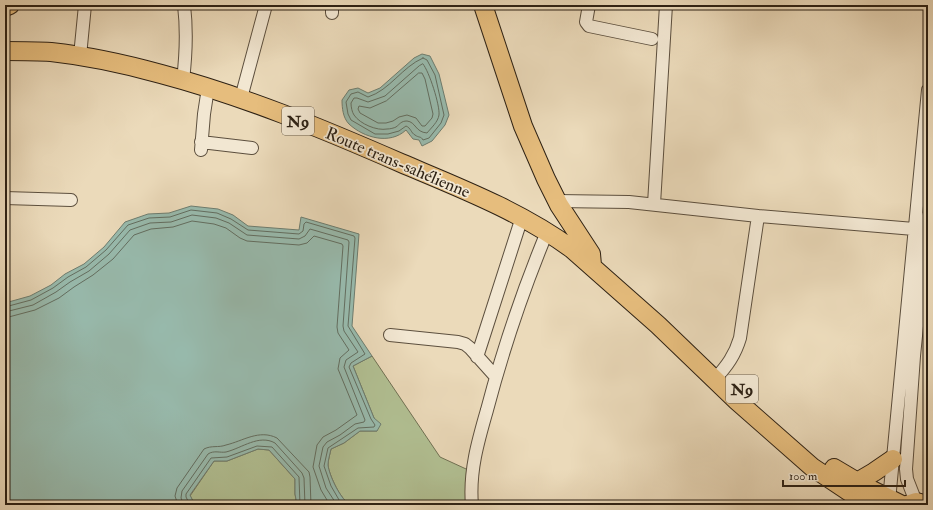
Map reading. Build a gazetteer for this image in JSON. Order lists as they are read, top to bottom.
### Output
{
  "streets": {
    "highway": ["N9", "Route trans-sahélienne"]
  },
  "scale_bar": "100 m"
}
